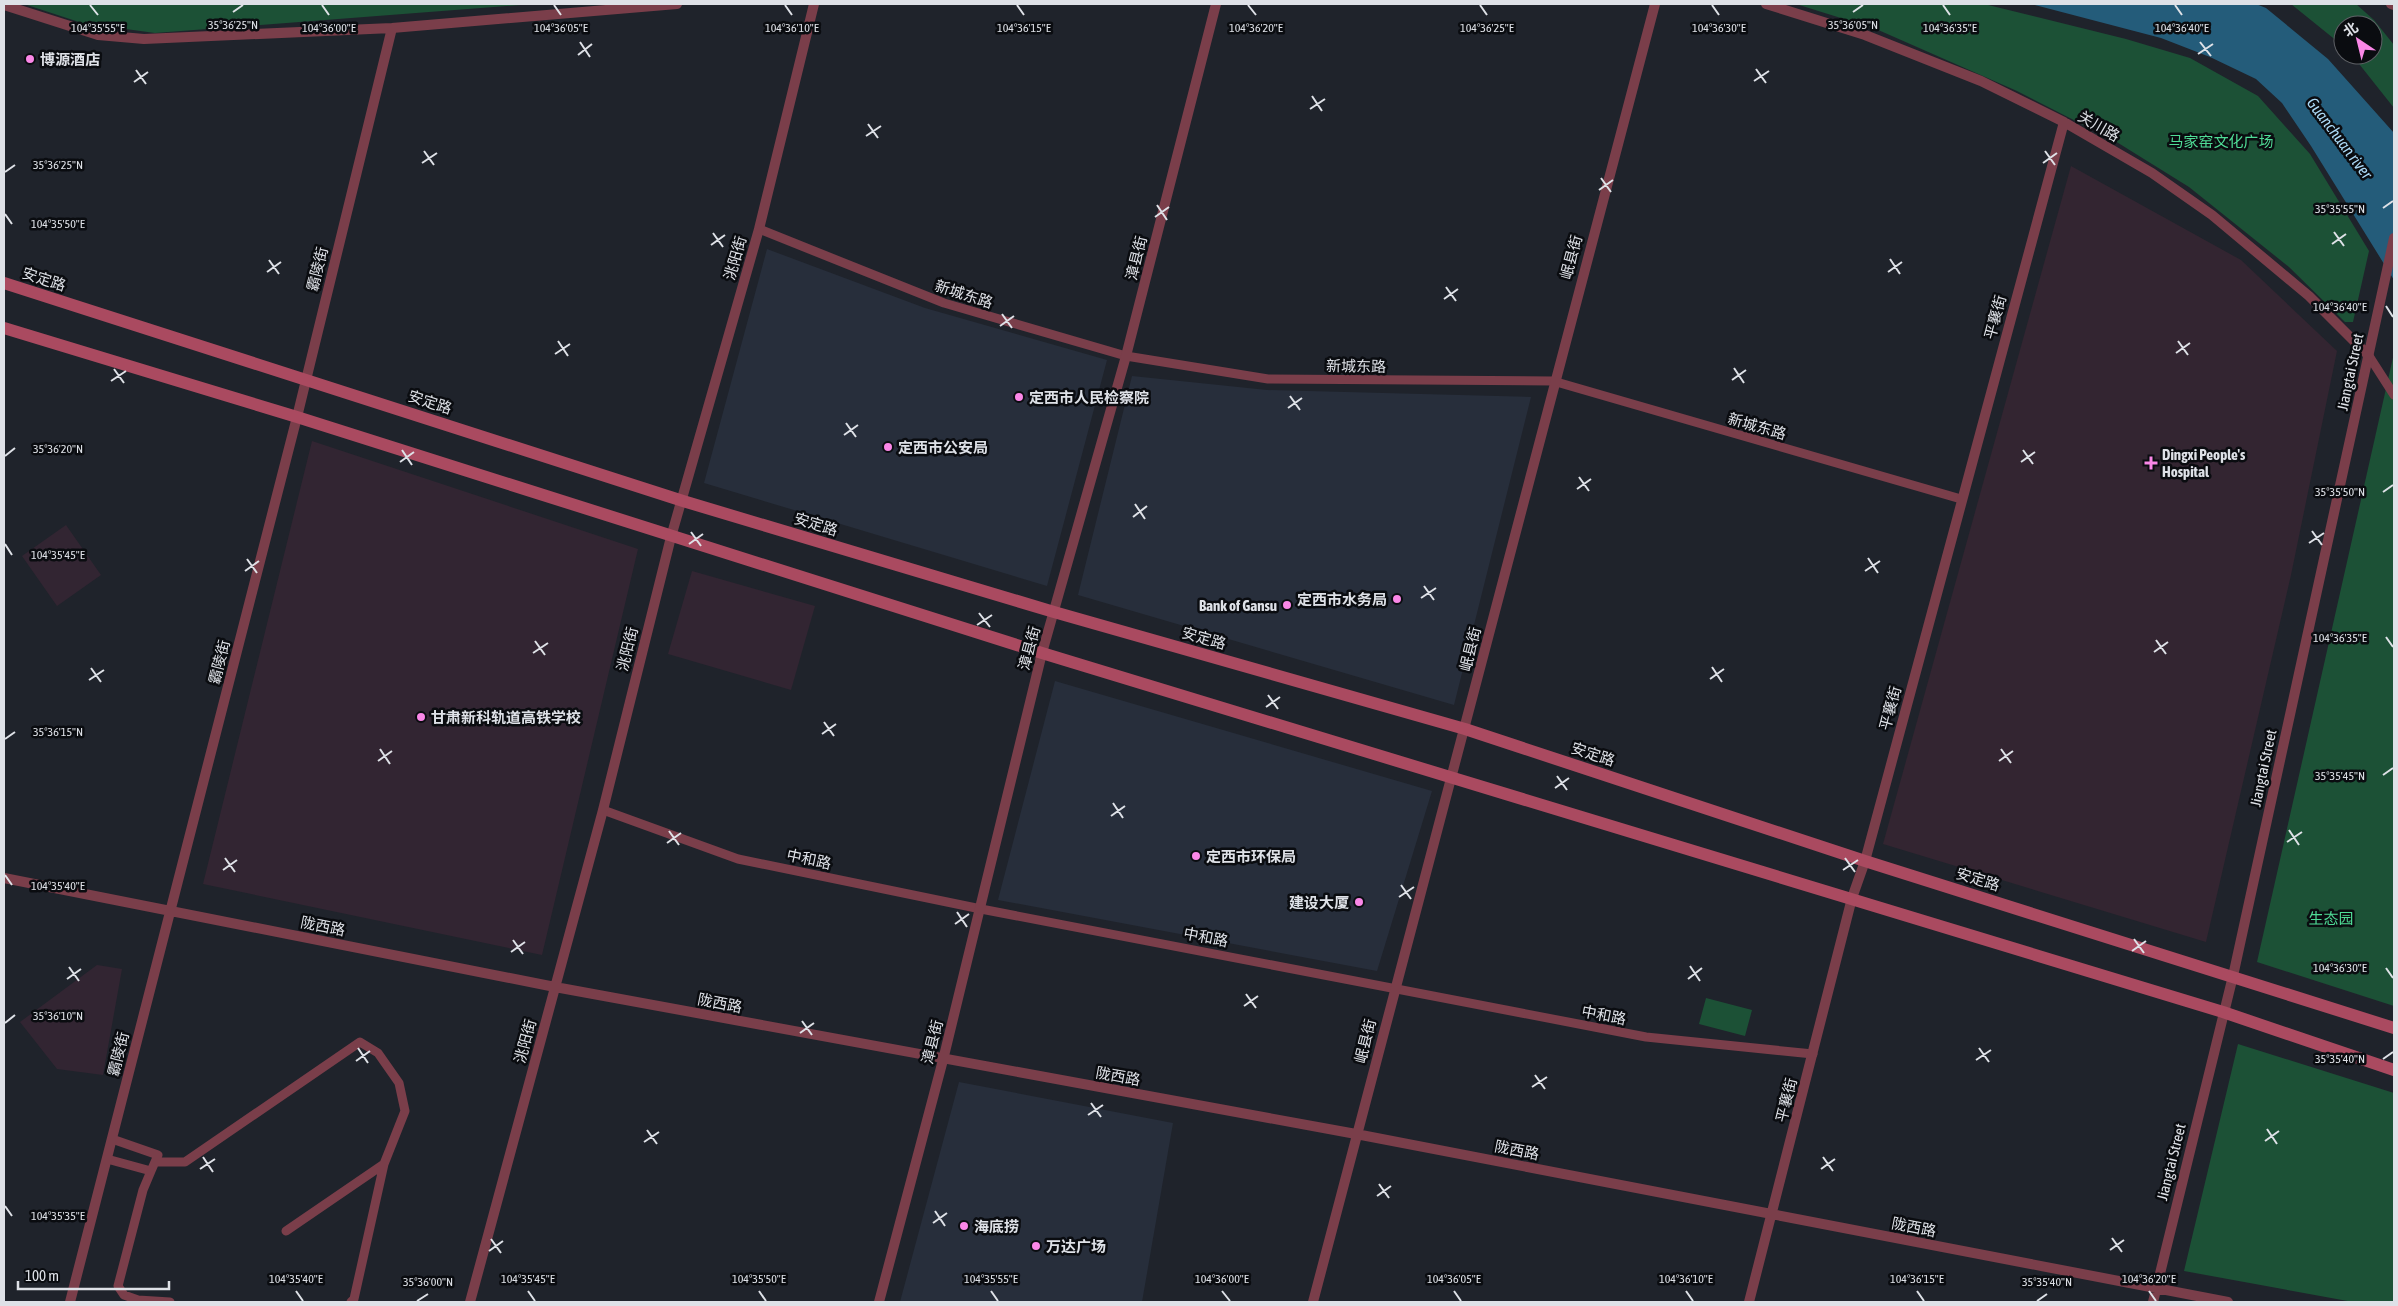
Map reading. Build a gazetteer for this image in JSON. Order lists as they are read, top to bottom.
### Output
{
  "streets": {
    "main road": ["安定路"],
    "street": [
      "关川路",
      "岷县街",
      "洮阳街",
      "漳县街",
      "霸陵街",
      "新城东路",
      "平襄街",
      "Jiangtai Street",
      "中和路",
      "陇西路"
    ]
  },
  "crossings": [
    ["关川路", "平襄街"],
    ["关川路", "Jiangtai Street"],
    ["岷县街", "安定路"],
    ["岷县街", "新城东路"],
    ["岷县街", "中和路"],
    ["岷县街", "陇西路"],
    ["洮阳街", "安定路"],
    ["洮阳街", "新城东路"],
    ["洮阳街", "中和路"],
    ["洮阳街", "陇西路"],
    ["漳县街", "安定路"],
    ["漳县街", "新城东路"],
    ["漳县街", "中和路"],
    ["漳县街", "陇西路"],
    ["霸陵街", "安定路"],
    ["霸陵街", "陇西路"],
    ["安定路", "平襄街"],
    ["安定路", "Jiangtai Street"],
    ["新城东路", "平襄街"],
    ["平襄街", "中和路"],
    ["平襄街", "陇西路"],
    ["Jiangtai Street", "陇西路"]
  ],
  "water": ["Guanchuan river"],
  "parks": ["马家窑文化广场", "生态园"],
  "places": {
    "other": [
      "博源酒店",
      "定西市人民检察院",
      "定西市公安局",
      "定西市水务局",
      "Bank of Gansu",
      "甘肃新科轨道高铁学校",
      "定西市环保局",
      "建设大厦",
      "海底捞",
      "万达广场"
    ],
    "health": ["Dingxi People's Hospital"]
  },
  "scale_bar": "100 m",
  "north": "top left",
  "coordinates": [
    "35°36'25\"N",
    "35°36'05\"N",
    "104°35'55\"E",
    "104°36'00\"E",
    "104°36'05\"E",
    "104°36'10\"E",
    "104°36'15\"E",
    "104°36'20\"E",
    "104°36'25\"E",
    "104°36'35\"E",
    "104°36'30\"E",
    "104°36'40\"E",
    "35°35'55\"N",
    "104°35'50\"E",
    "35°36'20\"N",
    "35°35'50\"N",
    "104°35'45\"E",
    "35°36'15\"N",
    "35°35'45\"N",
    "104°35'40\"E",
    "35°36'10\"N",
    "35°35'40\"N",
    "104°35'35\"E",
    "35°36'00\"N"
  ]
}
